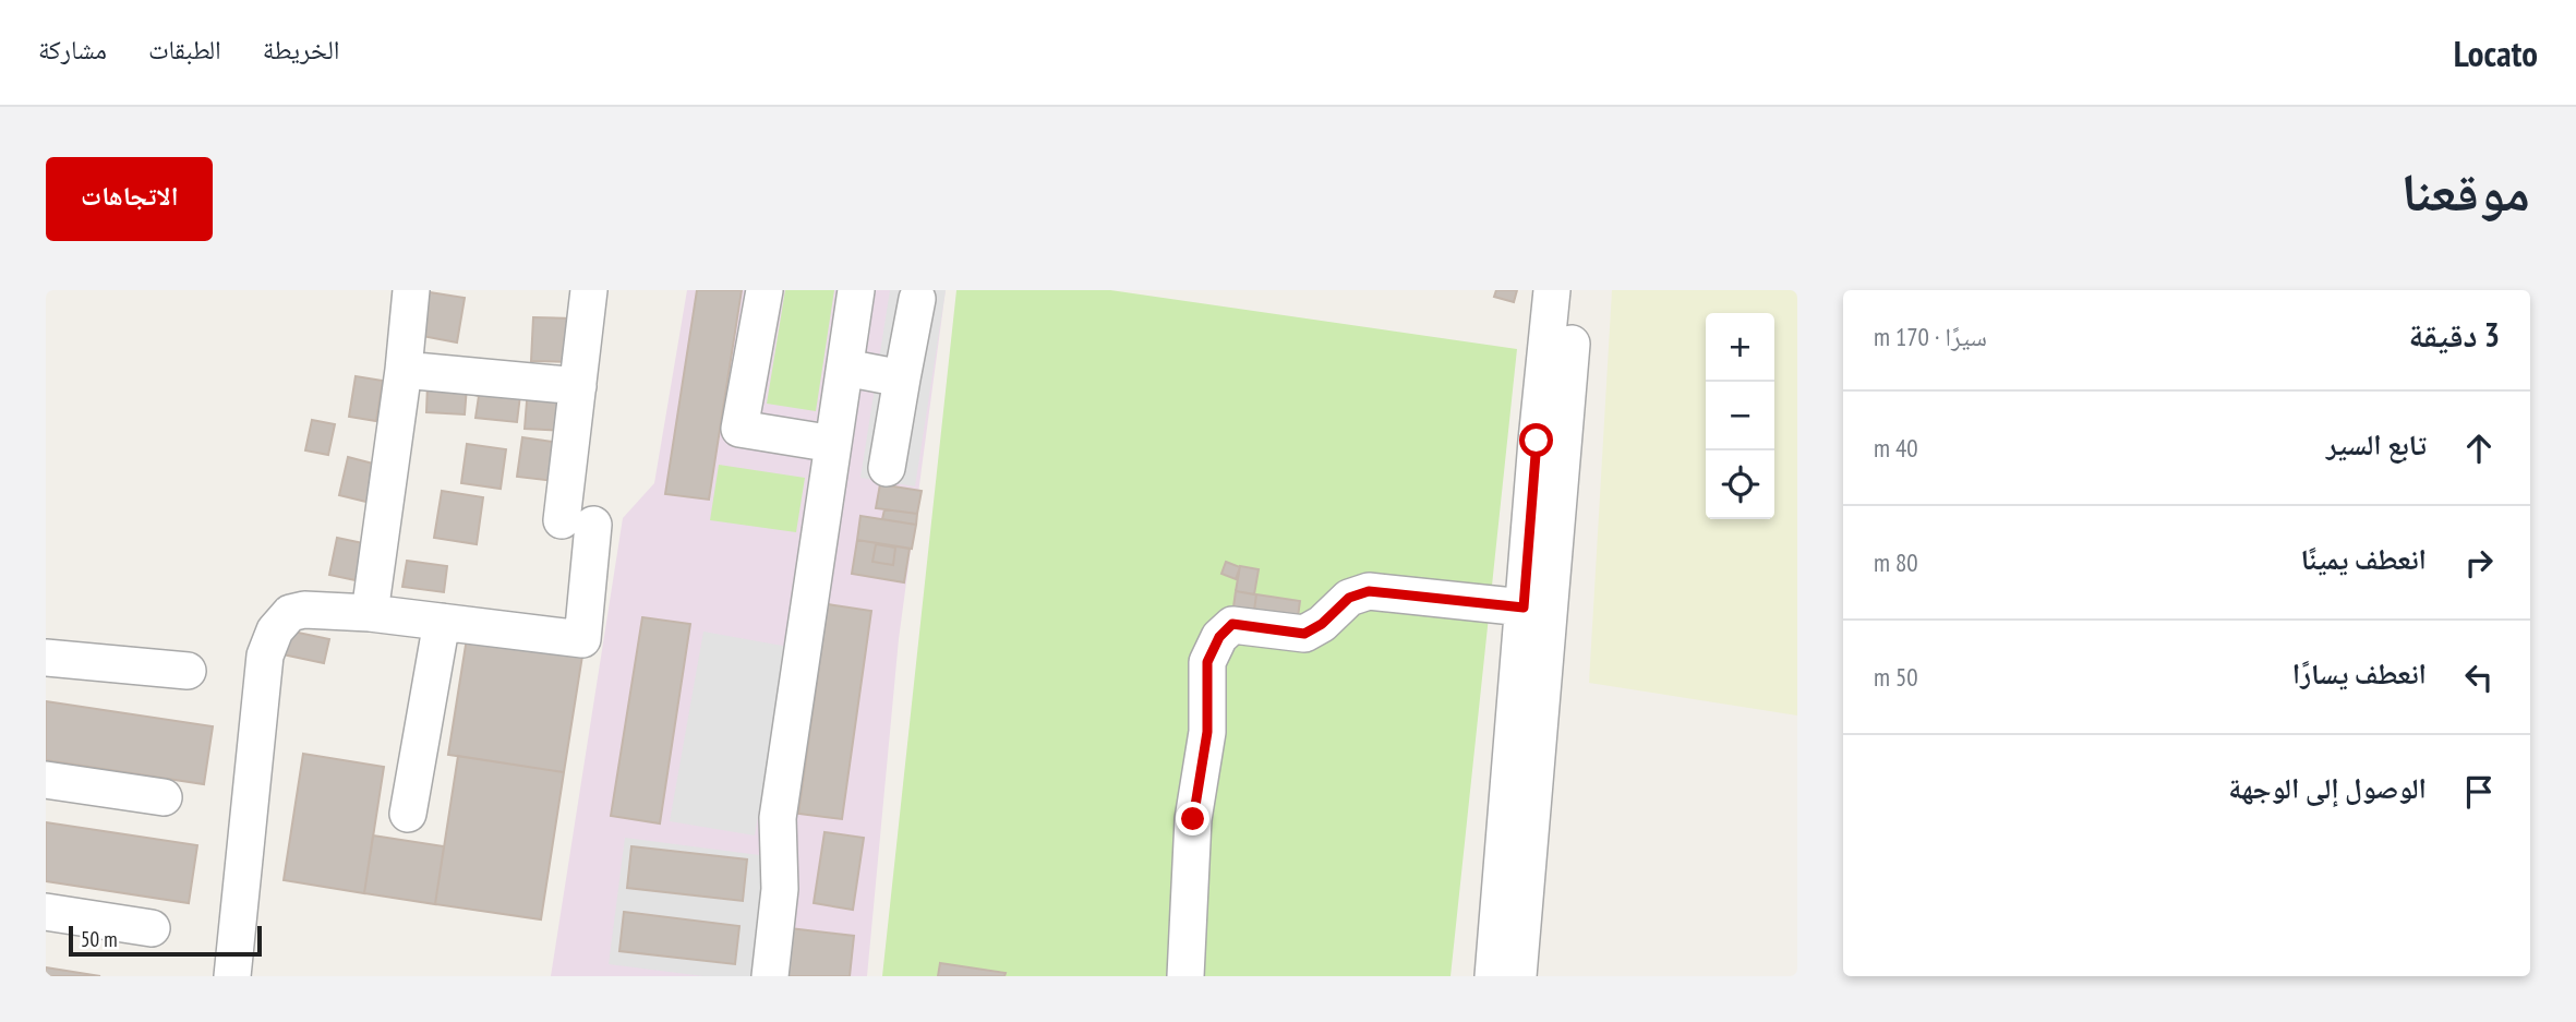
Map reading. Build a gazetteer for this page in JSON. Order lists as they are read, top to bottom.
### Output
{
  "scale_bar": "50 m",
  "page": {
    "header": "Locato",
    "nav": ["الخريطة", "الطبقات", "مشاركة"],
    "title": "موقعنا",
    "buttons": "الاتجاهات",
    "heading": ["3 دقيقة", "سيرًا · 170 m"],
    "map_buttons": ["+", "−"],
    "list": [
      ["تابع السير", "40 m"],
      ["انعطف يمينًا", "80 m"],
      ["انعطف يسارًا", "50 m"],
      "الوصول إلى الوجهة"
    ],
    "scale": "50 m"
  }
}
